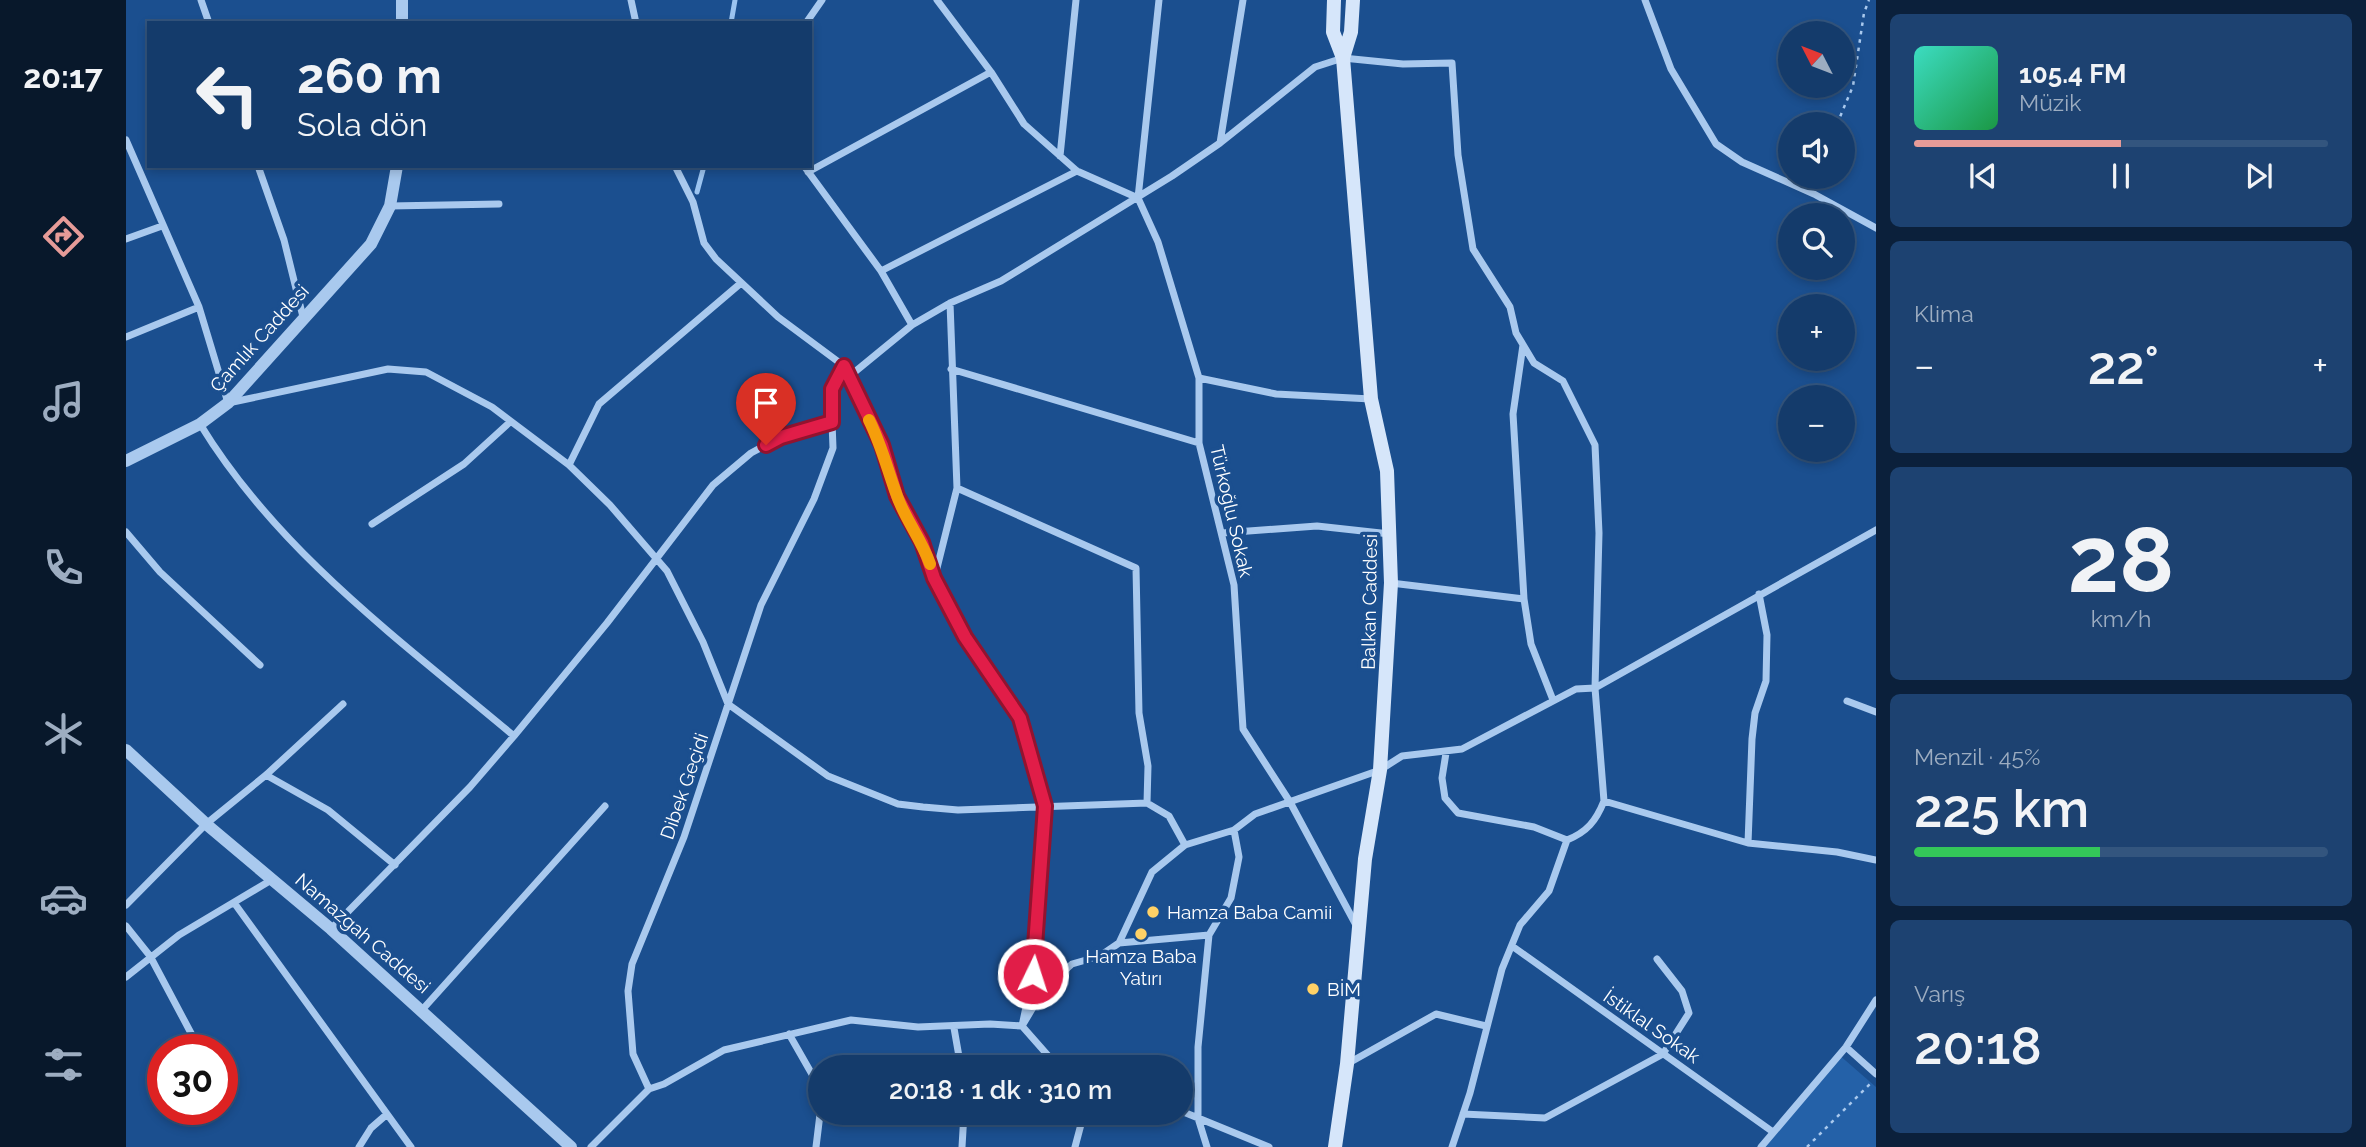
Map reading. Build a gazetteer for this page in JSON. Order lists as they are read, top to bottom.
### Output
{
  "streets": {
    "main road": ["Balkan Caddesi"],
    "street": [
      "Çamlık Caddesi",
      "Türkoğlu Sokak",
      "Dibek Geçidi",
      "Namazgah Caddesi",
      "İstiklal Sokak"
    ]
  },
  "crossings": [
    ["Türkoğlu Sokak", "Balkan Caddesi"]
  ],
  "places": ["Hamza Baba Camii", "Hamza Baba Yatırı", "BİM"],
  "north": "top left",
  "page": {
    "tabs": "20:17",
    "map_buttons": ["+", "−"],
    "turn": ["260 m", "Sola dön"],
    "song": ["105.4 FM", "Müzik"],
    "tile": [
      "Klima",
      ["28", "km/h"],
      ["Menzil · 45%", "225 km"],
      ["Varış", "20:18"]
    ],
    "heat": ["−", "22°", "+"],
    "limit": "30",
    "trip": "20:18 · 1 dk · 310 m"
  }
}
